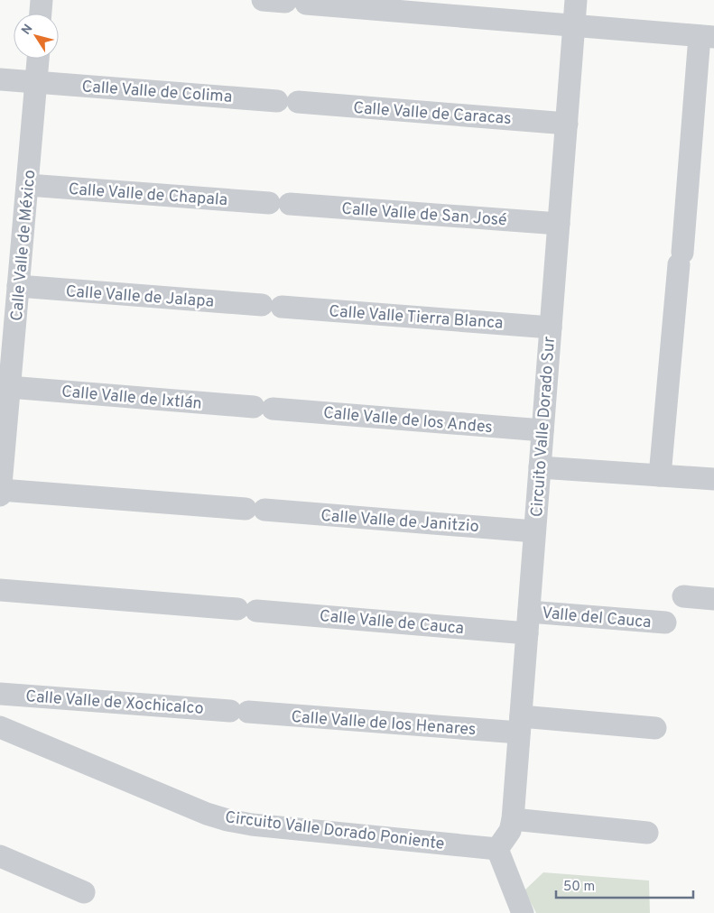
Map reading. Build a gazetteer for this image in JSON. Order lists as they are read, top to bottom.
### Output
{
  "streets": {
    "street": [
      "Calle Valle de Colima",
      "Calle Valle de Caracas",
      "Calle Valle de Chapala",
      "Calle Valle de San José",
      "Calle Valle de México",
      "Calle Valle de Jalapa",
      "Calle Valle Tierra Blanca",
      "Calle Valle de Ixtlán",
      "Calle Valle de los Andes",
      "Circuito Valle Dorado Sur",
      "Calle Valle de Janitzio",
      "Valle del Cauca",
      "Calle Valle de Cauca",
      "Calle Valle de Xochicalco",
      "Calle Valle de los Henares",
      "Circuito Valle Dorado Poniente"
    ]
  },
  "crossings": [
    ["Calle Valle de Colima", "Calle Valle de Caracas"],
    ["Calle Valle de Colima", "Calle Valle de México"],
    ["Calle Valle de Caracas", "Circuito Valle Dorado Sur"],
    ["Calle Valle de Chapala", "Calle Valle de San José"],
    ["Calle Valle de Chapala", "Calle Valle de México"],
    ["Calle Valle de San José", "Circuito Valle Dorado Sur"],
    ["Calle Valle de México", "Calle Valle de Jalapa"],
    ["Calle Valle de México", "Calle Valle de Ixtlán"],
    ["Calle Valle de México", "Calle Valle de Janitzio"],
    ["Calle Valle de Jalapa", "Calle Valle Tierra Blanca"],
    ["Calle Valle Tierra Blanca", "Circuito Valle Dorado Sur"],
    ["Calle Valle de Ixtlán", "Calle Valle de los Andes"],
    ["Calle Valle de los Andes", "Circuito Valle Dorado Sur"],
    ["Circuito Valle Dorado Sur", "Calle Valle de Janitzio"],
    ["Circuito Valle Dorado Sur", "Valle del Cauca"],
    ["Circuito Valle Dorado Sur", "Calle Valle de Cauca"],
    ["Circuito Valle Dorado Sur", "Calle Valle de los Henares"],
    ["Circuito Valle Dorado Sur", "Circuito Valle Dorado Poniente"],
    ["Valle del Cauca", "Calle Valle de Cauca"],
    ["Calle Valle de Xochicalco", "Calle Valle de los Henares"]
  ],
  "scale_bar": "50 m",
  "north": "top left"
}
